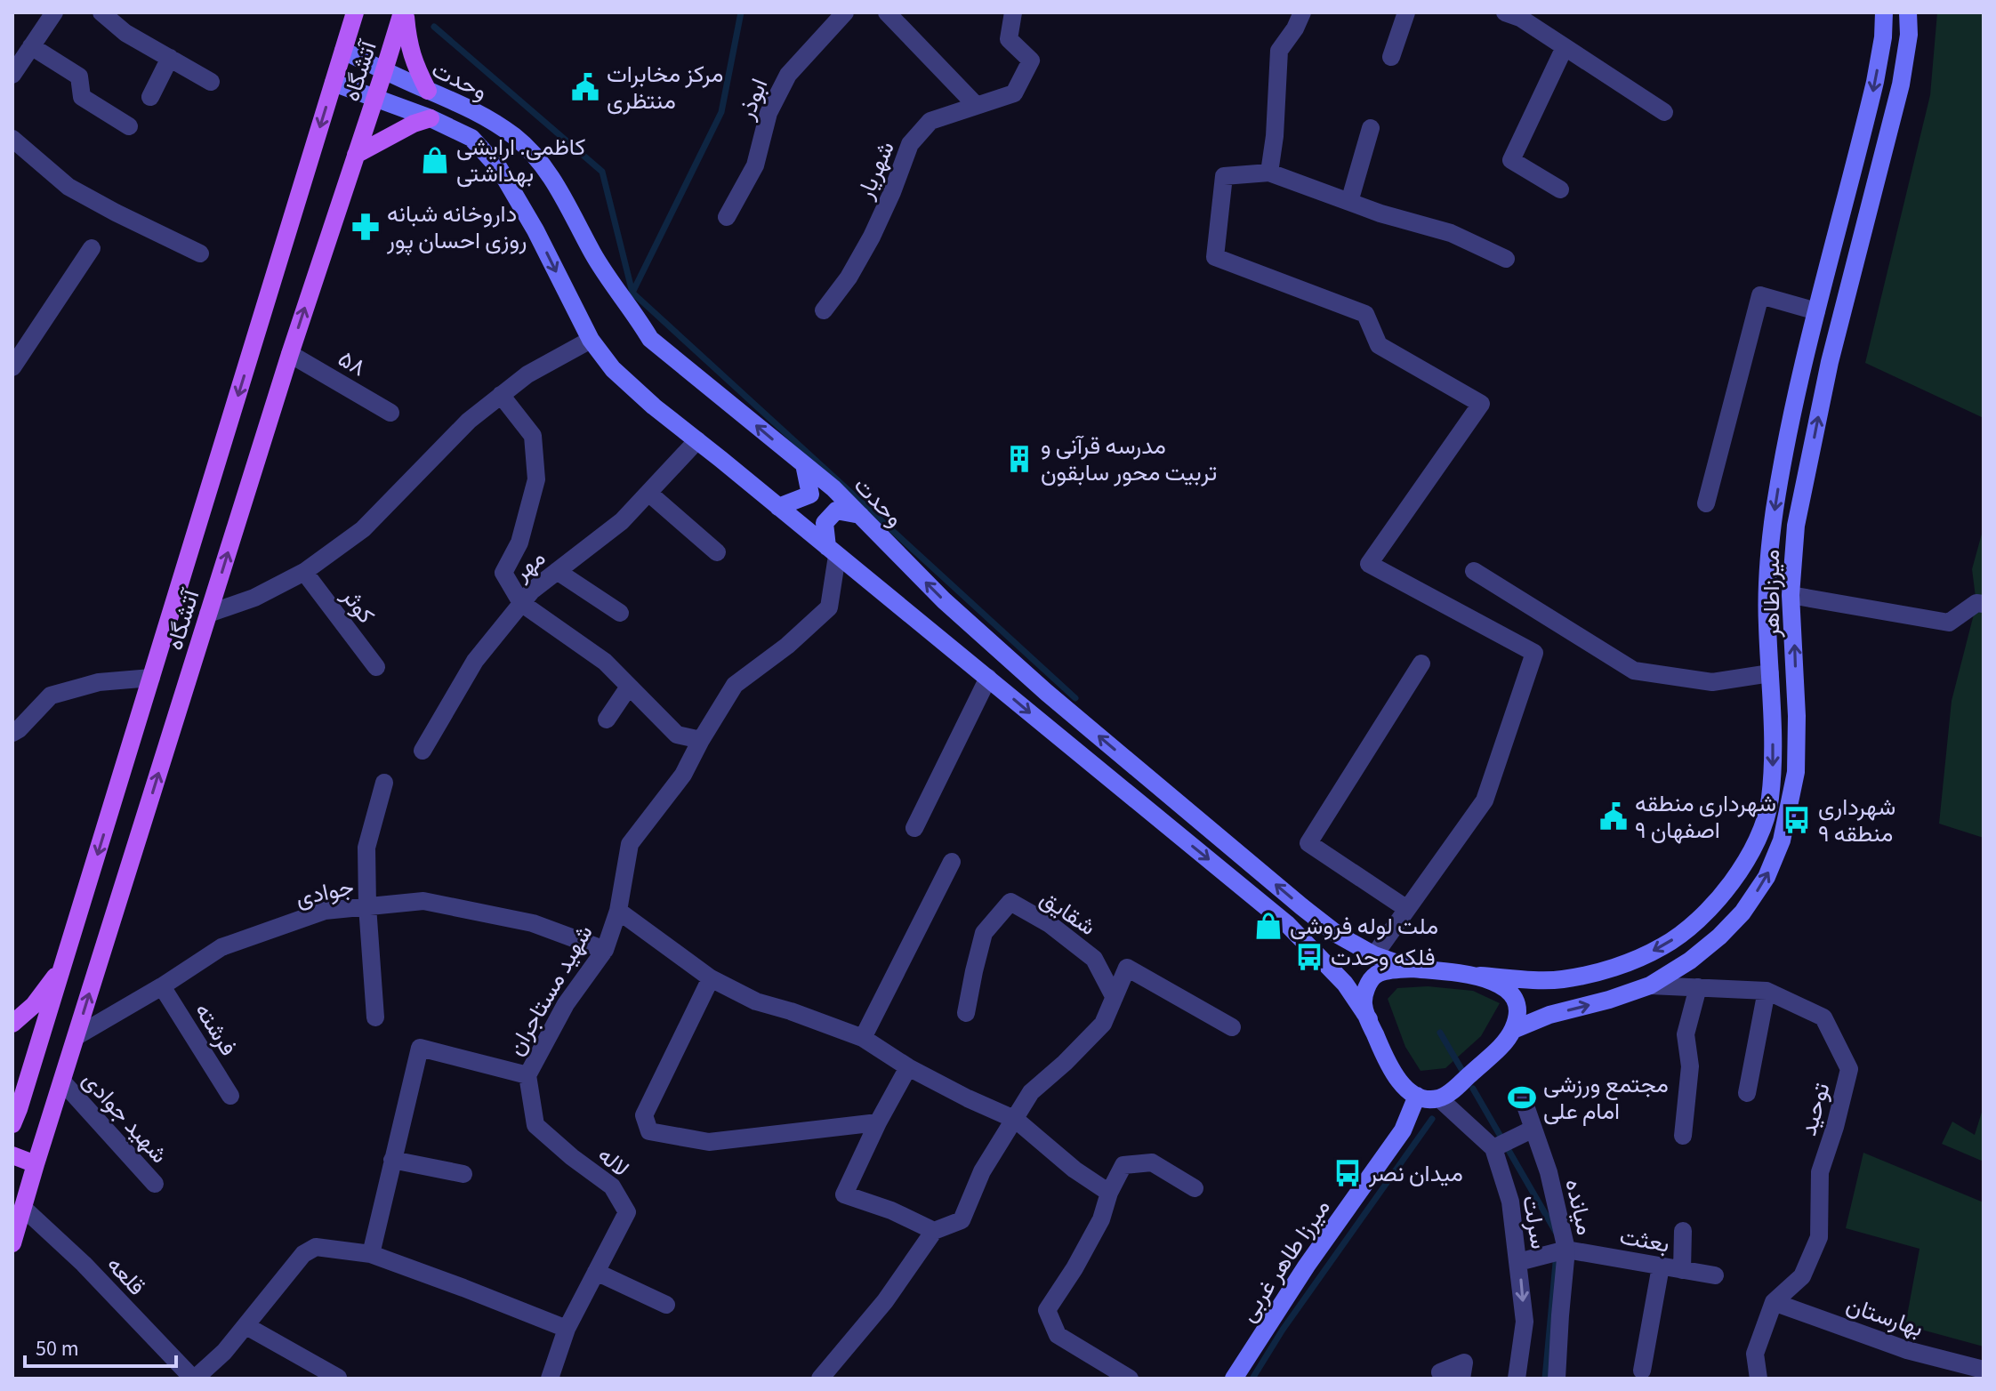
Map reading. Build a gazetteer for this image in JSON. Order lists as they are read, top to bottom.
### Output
{
  "streets": {
    "main road": [
      "آتشگاه",
      "وحدت",
      "میرزاطاهر",
      "میرزا طاهر غربی"
    ],
    "street": [
      "ابوذر",
      "شهریار",
      "۵۸",
      "مهر",
      "کوثر",
      "جوادی",
      "شقایق",
      "شهید مستاجران",
      "فرشته",
      "توحید",
      "شهید جوادی",
      "لاله",
      "میانده",
      "سرلت",
      "بعثت",
      "قلعه",
      "بهارستان"
    ]
  },
  "crossings": [
    ["آتشگاه", "وحدت"],
    ["آتشگاه", "۵۸"],
    ["آتشگاه", "جوادی"],
    ["آتشگاه", "شهید جوادی"],
    ["آتشگاه", "قلعه"],
    ["وحدت", "مهر"],
    ["وحدت", "میرزاطاهر"],
    ["وحدت", "شهید مستاجران"],
    ["وحدت", "سرلت"],
    ["وحدت", "میرزا طاهر غربی"],
    ["میرزاطاهر", "توحید"],
    ["میرزاطاهر", "سرلت"],
    ["میرزاطاهر", "میرزا طاهر غربی"],
    ["جوادی", "شهید مستاجران"],
    ["جوادی", "فرشته"],
    ["شهید مستاجران", "لاله"],
    ["توحید", "بهارستان"],
    ["میانده", "بعثت"],
    ["سرلت", "میرزا طاهر غربی"]
  ],
  "places": {
    "public building": ["مرکز مخابرات منتظری", "شهرداری منطقه ۹ اصفهان"],
    "shop": ["کاظمی. ارایشی بهداشتی", "ملت لوله فروشی"],
    "pharmacy": ["داروخانه شبانه روزی احسان پور"],
    "building": ["مدرسه قرآنی و تربیت محور سابقون"],
    "bus stop": ["شهرداری منطقه ۹", "فلکه وحدت", "میدان نصر"],
    "sports": ["مجتمع ورزشی امام علی"]
  },
  "scale_bar": "50 m"
}
